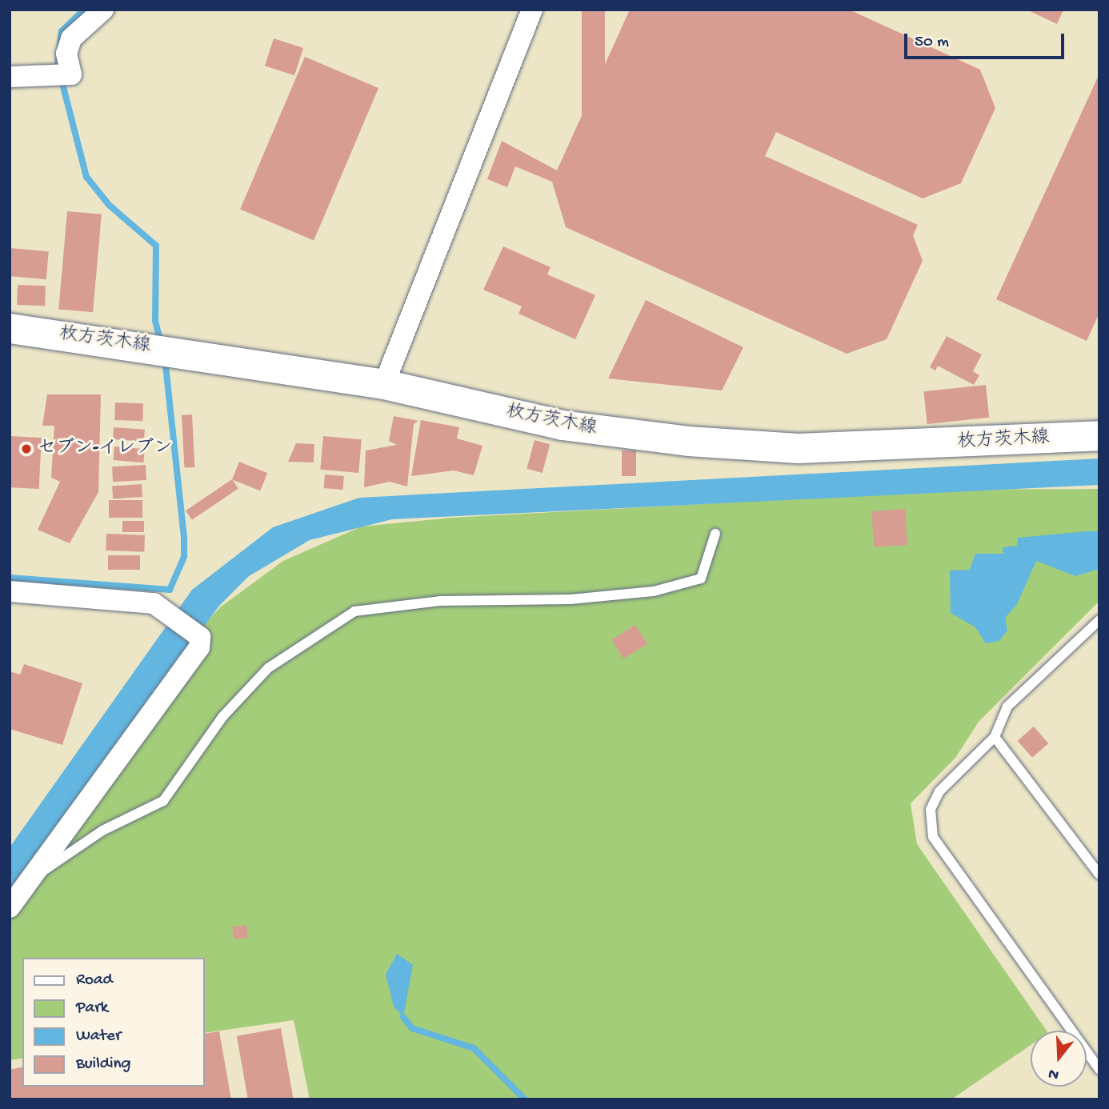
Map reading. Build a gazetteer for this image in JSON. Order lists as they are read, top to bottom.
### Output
{
  "streets": {
    "main road": ["枚方茨木線"]
  },
  "places": ["セブン-イレブン"],
  "legend": [
    "Road",
    "Park",
    "Water",
    "Building"
  ],
  "scale_bar": "50 m",
  "north": "bottom"
}
